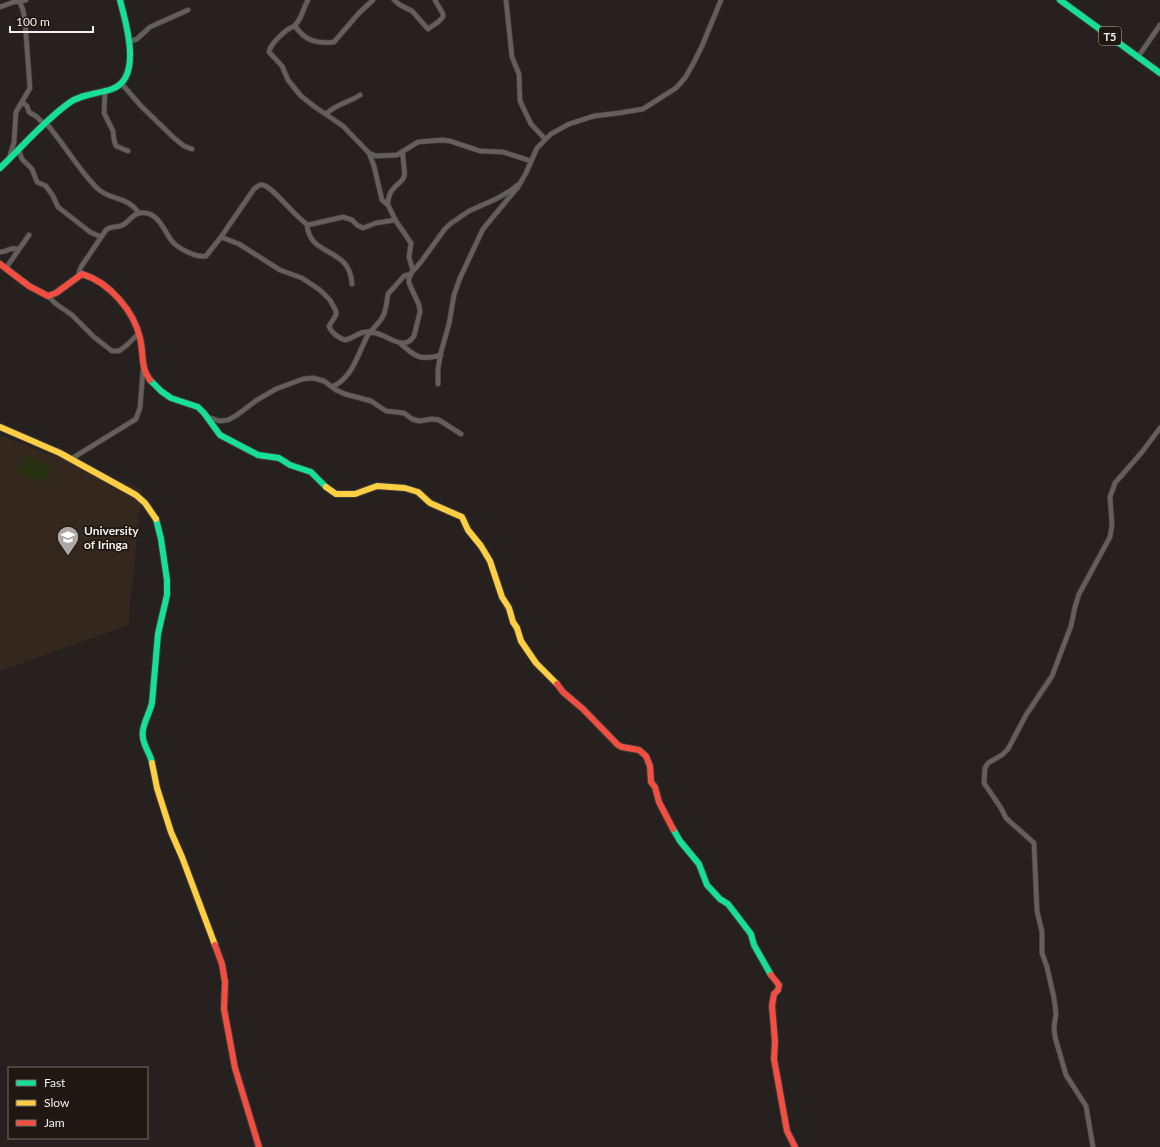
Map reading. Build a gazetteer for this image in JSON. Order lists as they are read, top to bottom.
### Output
{
  "streets": {
    "main road": ["T5"]
  },
  "places": {
    "school or university": ["University of Iringa"]
  },
  "legend": ["Fast", "Slow", "Jam"],
  "scale_bar": "100 m"
}
